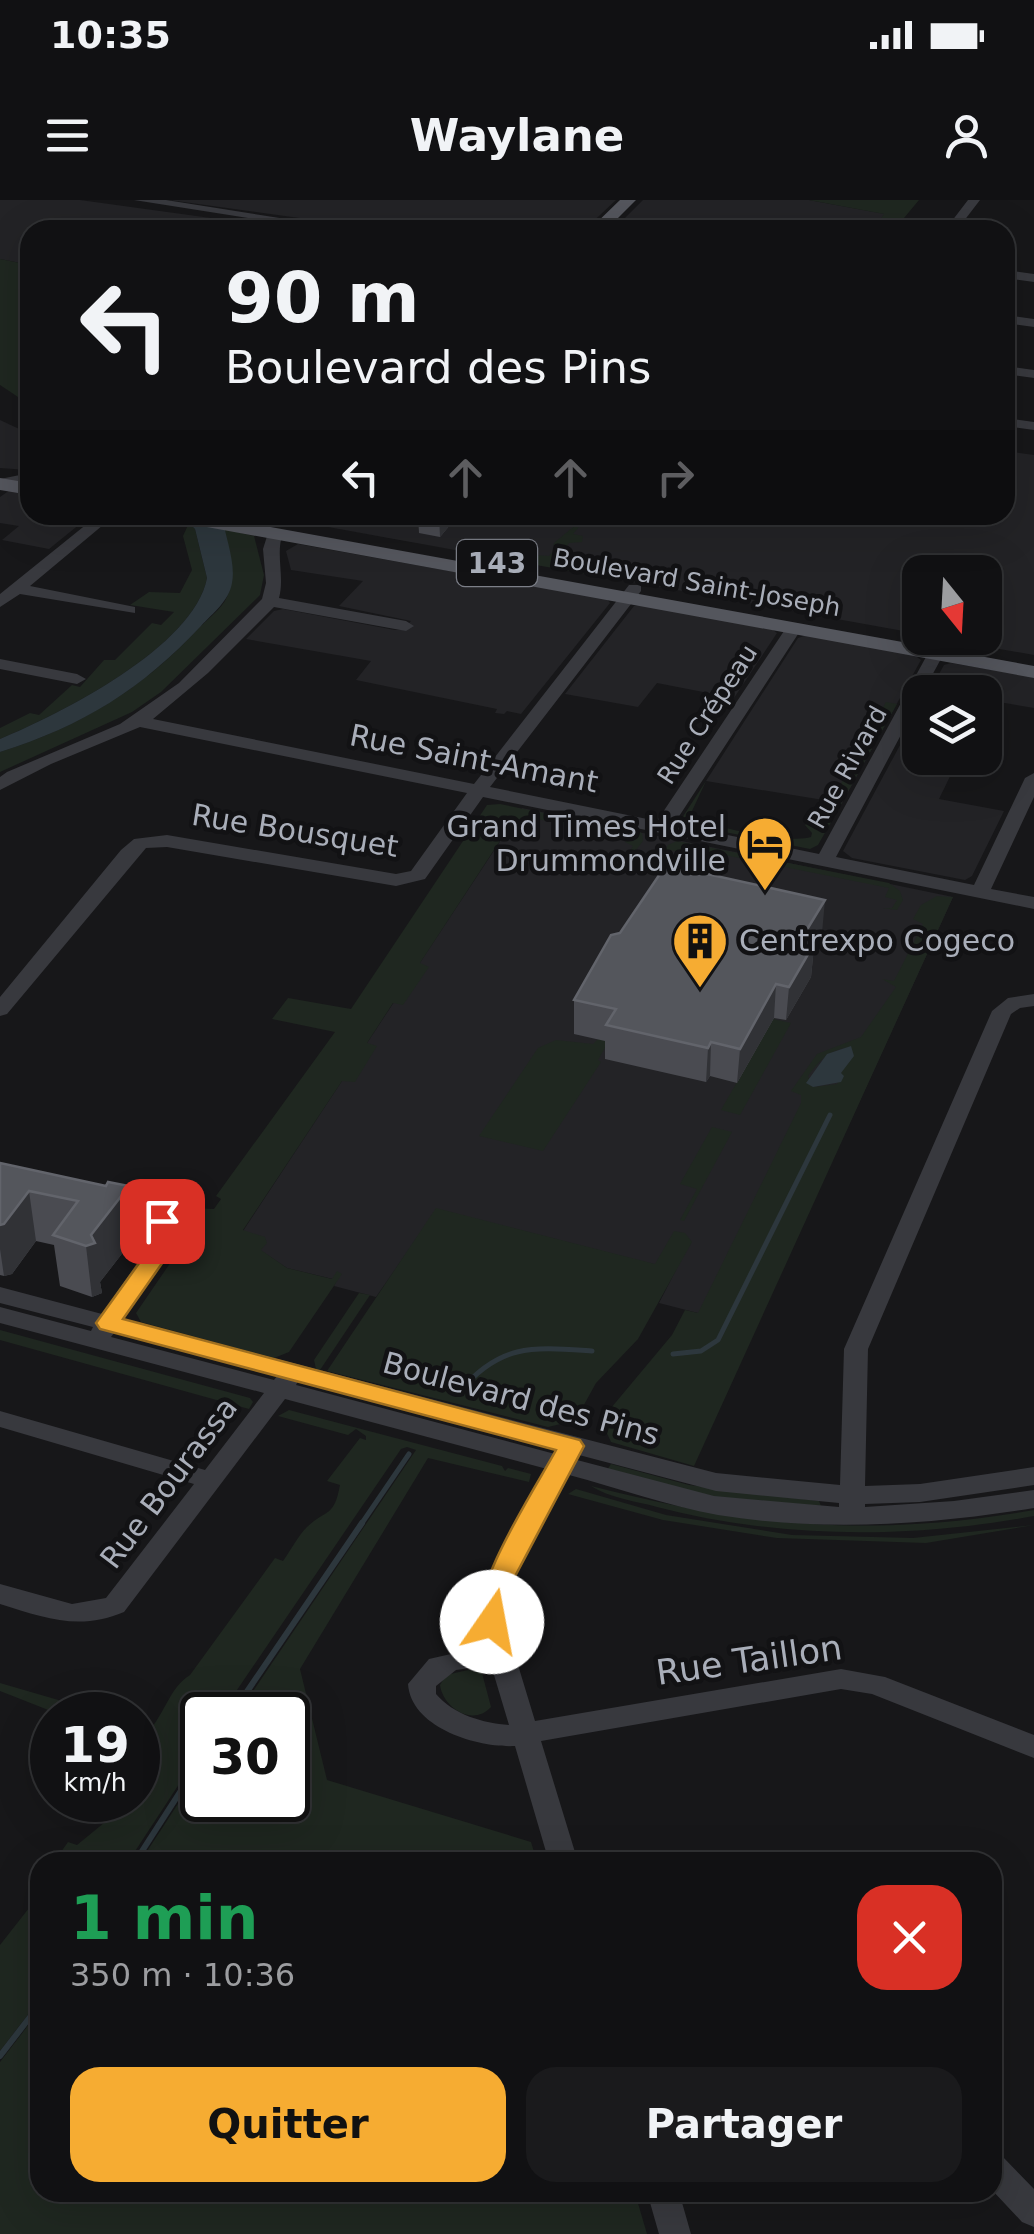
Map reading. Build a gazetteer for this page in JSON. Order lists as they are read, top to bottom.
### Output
{
  "streets": {
    "main road": ["143", "Boulevard Saint-Joseph"],
    "street": [
      "Rue Crépeau",
      "Rue Saint-Amant",
      "Rue Rivard",
      "Rue Bousquet",
      "Boulevard des Pins",
      "Rue Bourassa",
      "Rue Taillon"
    ]
  },
  "crossings": [
    ["Boulevard Saint-Joseph", "Rue Crépeau"],
    ["Boulevard Saint-Joseph", "Rue Bousquet"],
    ["Rue Crépeau", "Rue Saint-Amant"],
    ["Rue Saint-Amant", "Rue Rivard"],
    ["Rue Saint-Amant", "Rue Bousquet"],
    ["Boulevard des Pins", "Rue Bourassa"]
  ],
  "places": {
    "hotel": ["Grand Times Hotel Drummondville"],
    "building": ["Centrexpo Cogeco"]
  },
  "north": "bottom",
  "page": {
    "status": "10:35",
    "header": "Waylane",
    "turn": ["90 m", "Boulevard des Pins"],
    "speed": "19 km/h",
    "limit": "30",
    "heading": ["1 min", "350 m · 10:36"],
    "buttons": ["Quitter", "Partager"]
  }
}
